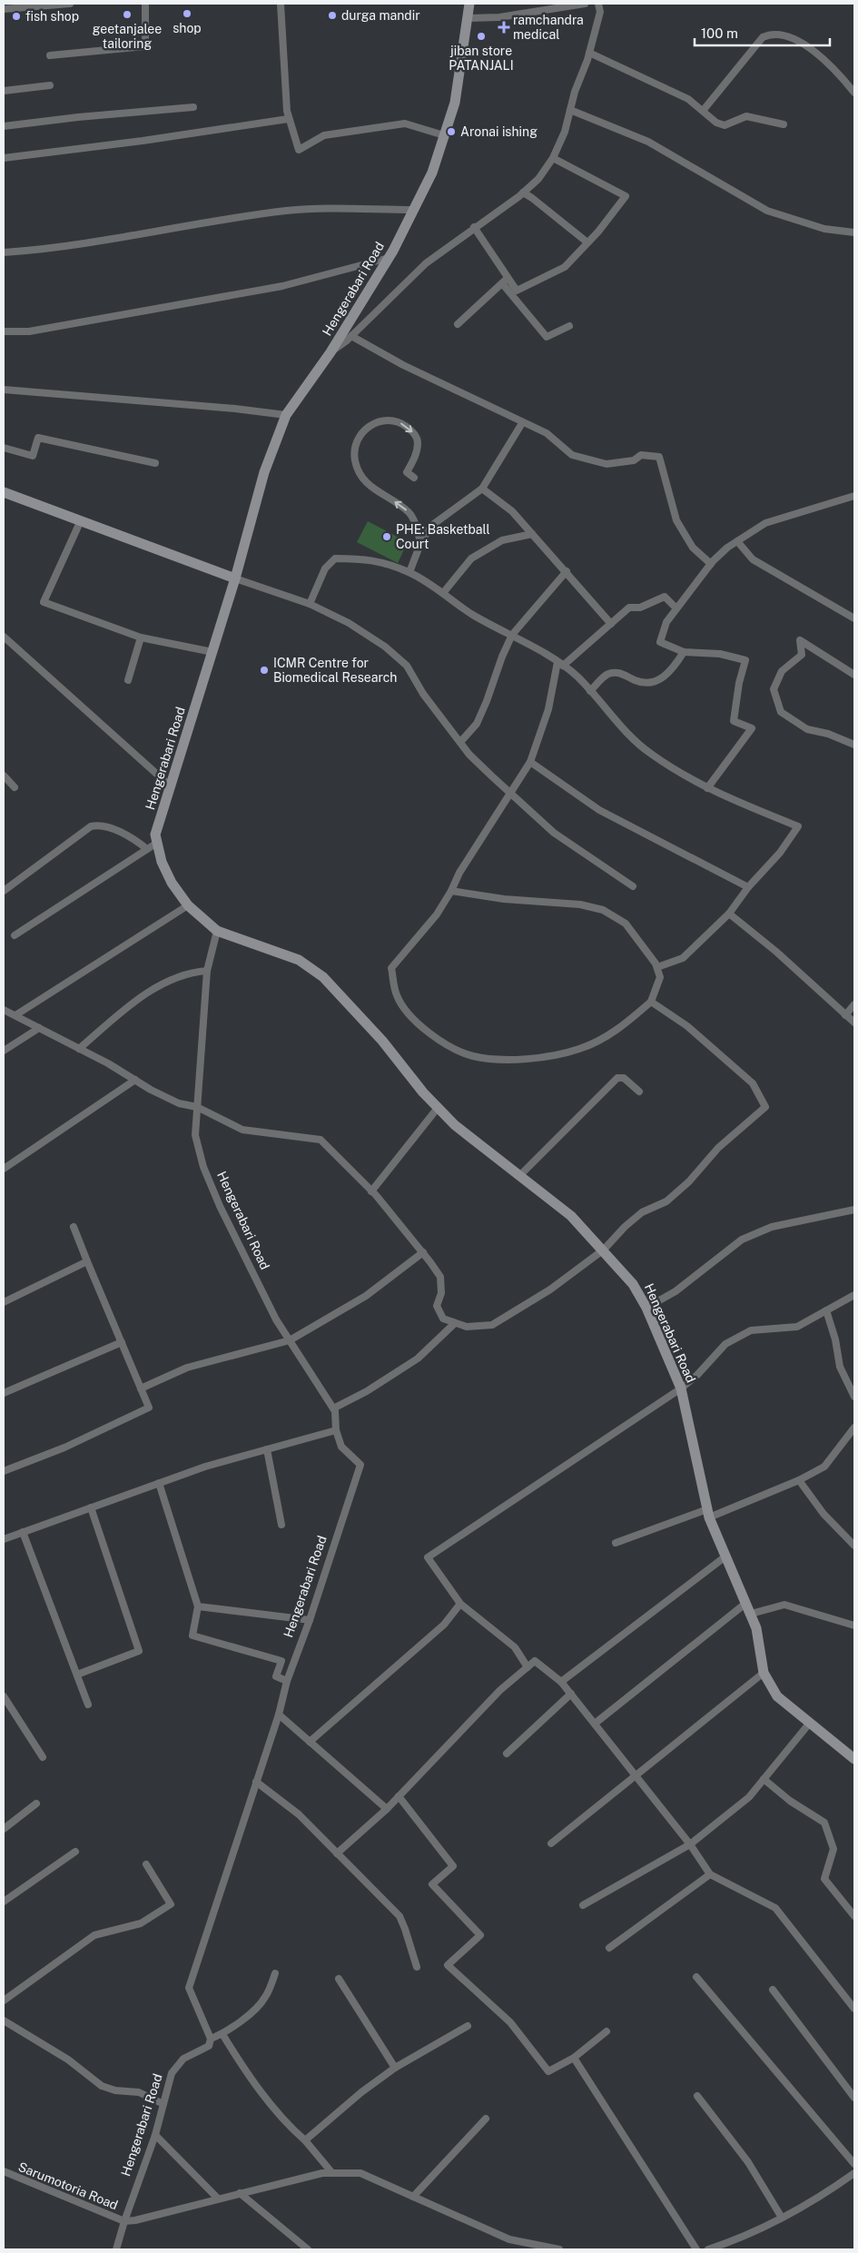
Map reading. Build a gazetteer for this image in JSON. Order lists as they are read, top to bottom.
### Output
{
  "streets": {
    "main road": ["Hengerabari Road"],
    "street": ["Sarumotoria Road"]
  },
  "crossings": [
    ["Hengerabari Road", "Sarumotoria Road"]
  ],
  "places": {
    "other": [
      "shop",
      "geetanjalee tailoring",
      "durga mandir",
      "fish shop",
      "jiban store PATANJALI",
      "Aronai ishing",
      "PHE: Basketball Court",
      "ICMR Centre for Biomedical Research"
    ],
    "health": ["ramchandra medical"]
  },
  "scale_bar": "100 m"
}
